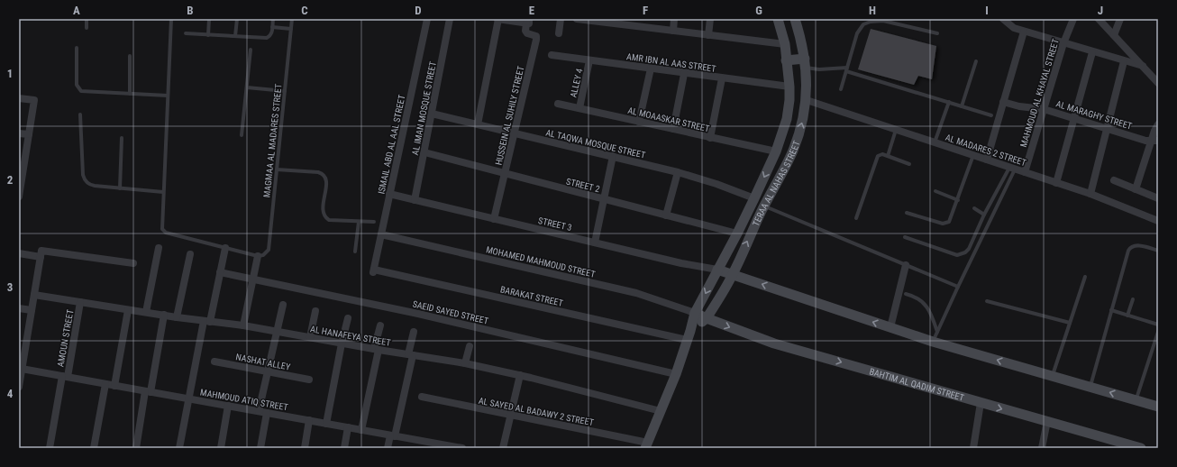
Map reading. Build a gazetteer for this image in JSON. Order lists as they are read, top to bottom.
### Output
{
  "streets": {
    "main road": ["TERAA AL NAHAS STREET", "BAHTIM AL QADIM STREET"],
    "street": [
      "AMR IBN AL AAS STREET",
      "ALLEY 4",
      "MAHMOUD AL KHAYAL STREET",
      "AL IMAN MOSQUE STREET",
      "AL MARAGHY STREET",
      "HUSSEIN AL SUHILY STREET",
      "AL MOAASKAR STREET",
      "AL TAQWA MOSQUE STREET",
      "ISMAIL ABD AL AAL STREET",
      "AL MADARES 2 STREET",
      "STREET 2",
      "STREET 3",
      "MOHAMED MAHMOUD STREET",
      "BARAKAT STREET",
      "SAEID SAYED STREET",
      "AL HANAFEYA STREET",
      "AMOUN STREET",
      "NASHAT ALLEY",
      "MAHMOUD ATIQ STREET",
      "AL SAYED AL BADAWY 2 STREET"
    ],
    "lane": ["MAGMAA AL MADARES STREET"]
  },
  "crossings": [
    ["AMR IBN AL AAS STREET", "ALLEY 4"],
    ["AMR IBN AL AAS STREET", "TERAA AL NAHAS STREET"],
    ["ALLEY 4", "AL MOAASKAR STREET"],
    ["MAHMOUD AL KHAYAL STREET", "AL MARAGHY STREET"],
    ["MAHMOUD AL KHAYAL STREET", "AL MADARES 2 STREET"],
    ["AL IMAN MOSQUE STREET", "AL TAQWA MOSQUE STREET"],
    ["AL IMAN MOSQUE STREET", "STREET 2"],
    ["AL IMAN MOSQUE STREET", "STREET 3"],
    ["HUSSEIN AL SUHILY STREET", "AL TAQWA MOSQUE STREET"],
    ["HUSSEIN AL SUHILY STREET", "STREET 2"],
    ["HUSSEIN AL SUHILY STREET", "STREET 3"],
    ["AL MOAASKAR STREET", "TERAA AL NAHAS STREET"],
    ["AL TAQWA MOSQUE STREET", "TERAA AL NAHAS STREET"],
    ["ISMAIL ABD AL AAL STREET", "STREET 3"],
    ["ISMAIL ABD AL AAL STREET", "MOHAMED MAHMOUD STREET"],
    ["ISMAIL ABD AL AAL STREET", "BARAKAT STREET"],
    ["AL MADARES 2 STREET", "TERAA AL NAHAS STREET"],
    ["TERAA AL NAHAS STREET", "STREET 2"],
    ["TERAA AL NAHAS STREET", "STREET 3"],
    ["TERAA AL NAHAS STREET", "MOHAMED MAHMOUD STREET"],
    ["TERAA AL NAHAS STREET", "BARAKAT STREET"],
    ["TERAA AL NAHAS STREET", "SAEID SAYED STREET"],
    ["TERAA AL NAHAS STREET", "AL HANAFEYA STREET"],
    ["TERAA AL NAHAS STREET", "BAHTIM AL QADIM STREET"],
    ["TERAA AL NAHAS STREET", "AL SAYED AL BADAWY 2 STREET"],
    ["MOHAMED MAHMOUD STREET", "BAHTIM AL QADIM STREET"],
    ["AL HANAFEYA STREET", "AMOUN STREET"],
    ["AMOUN STREET", "MAHMOUD ATIQ STREET"]
  ],
  "grid": {
    "columns": [
      "A",
      "B",
      "C",
      "D",
      "E",
      "F",
      "G",
      "H",
      "I",
      "J"
    ],
    "rows": [
      "1",
      "2",
      "3",
      "4"
    ]
  }
}
